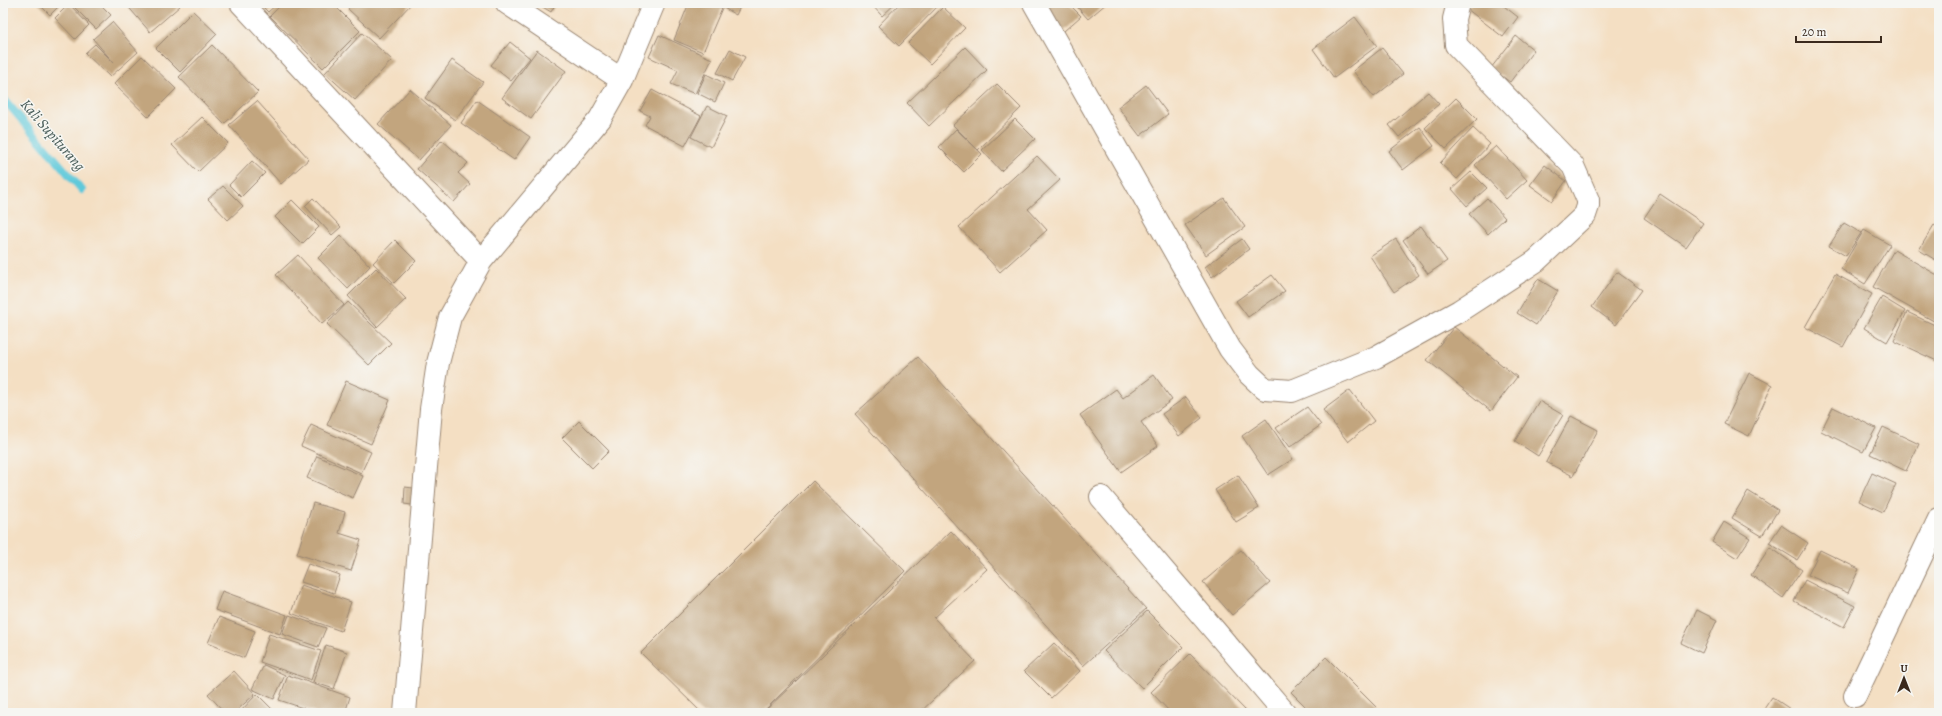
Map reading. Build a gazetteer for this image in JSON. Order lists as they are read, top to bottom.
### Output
{
  "water": ["Kali Supiturang"],
  "scale_bar": "20 m",
  "north": "top"
}
